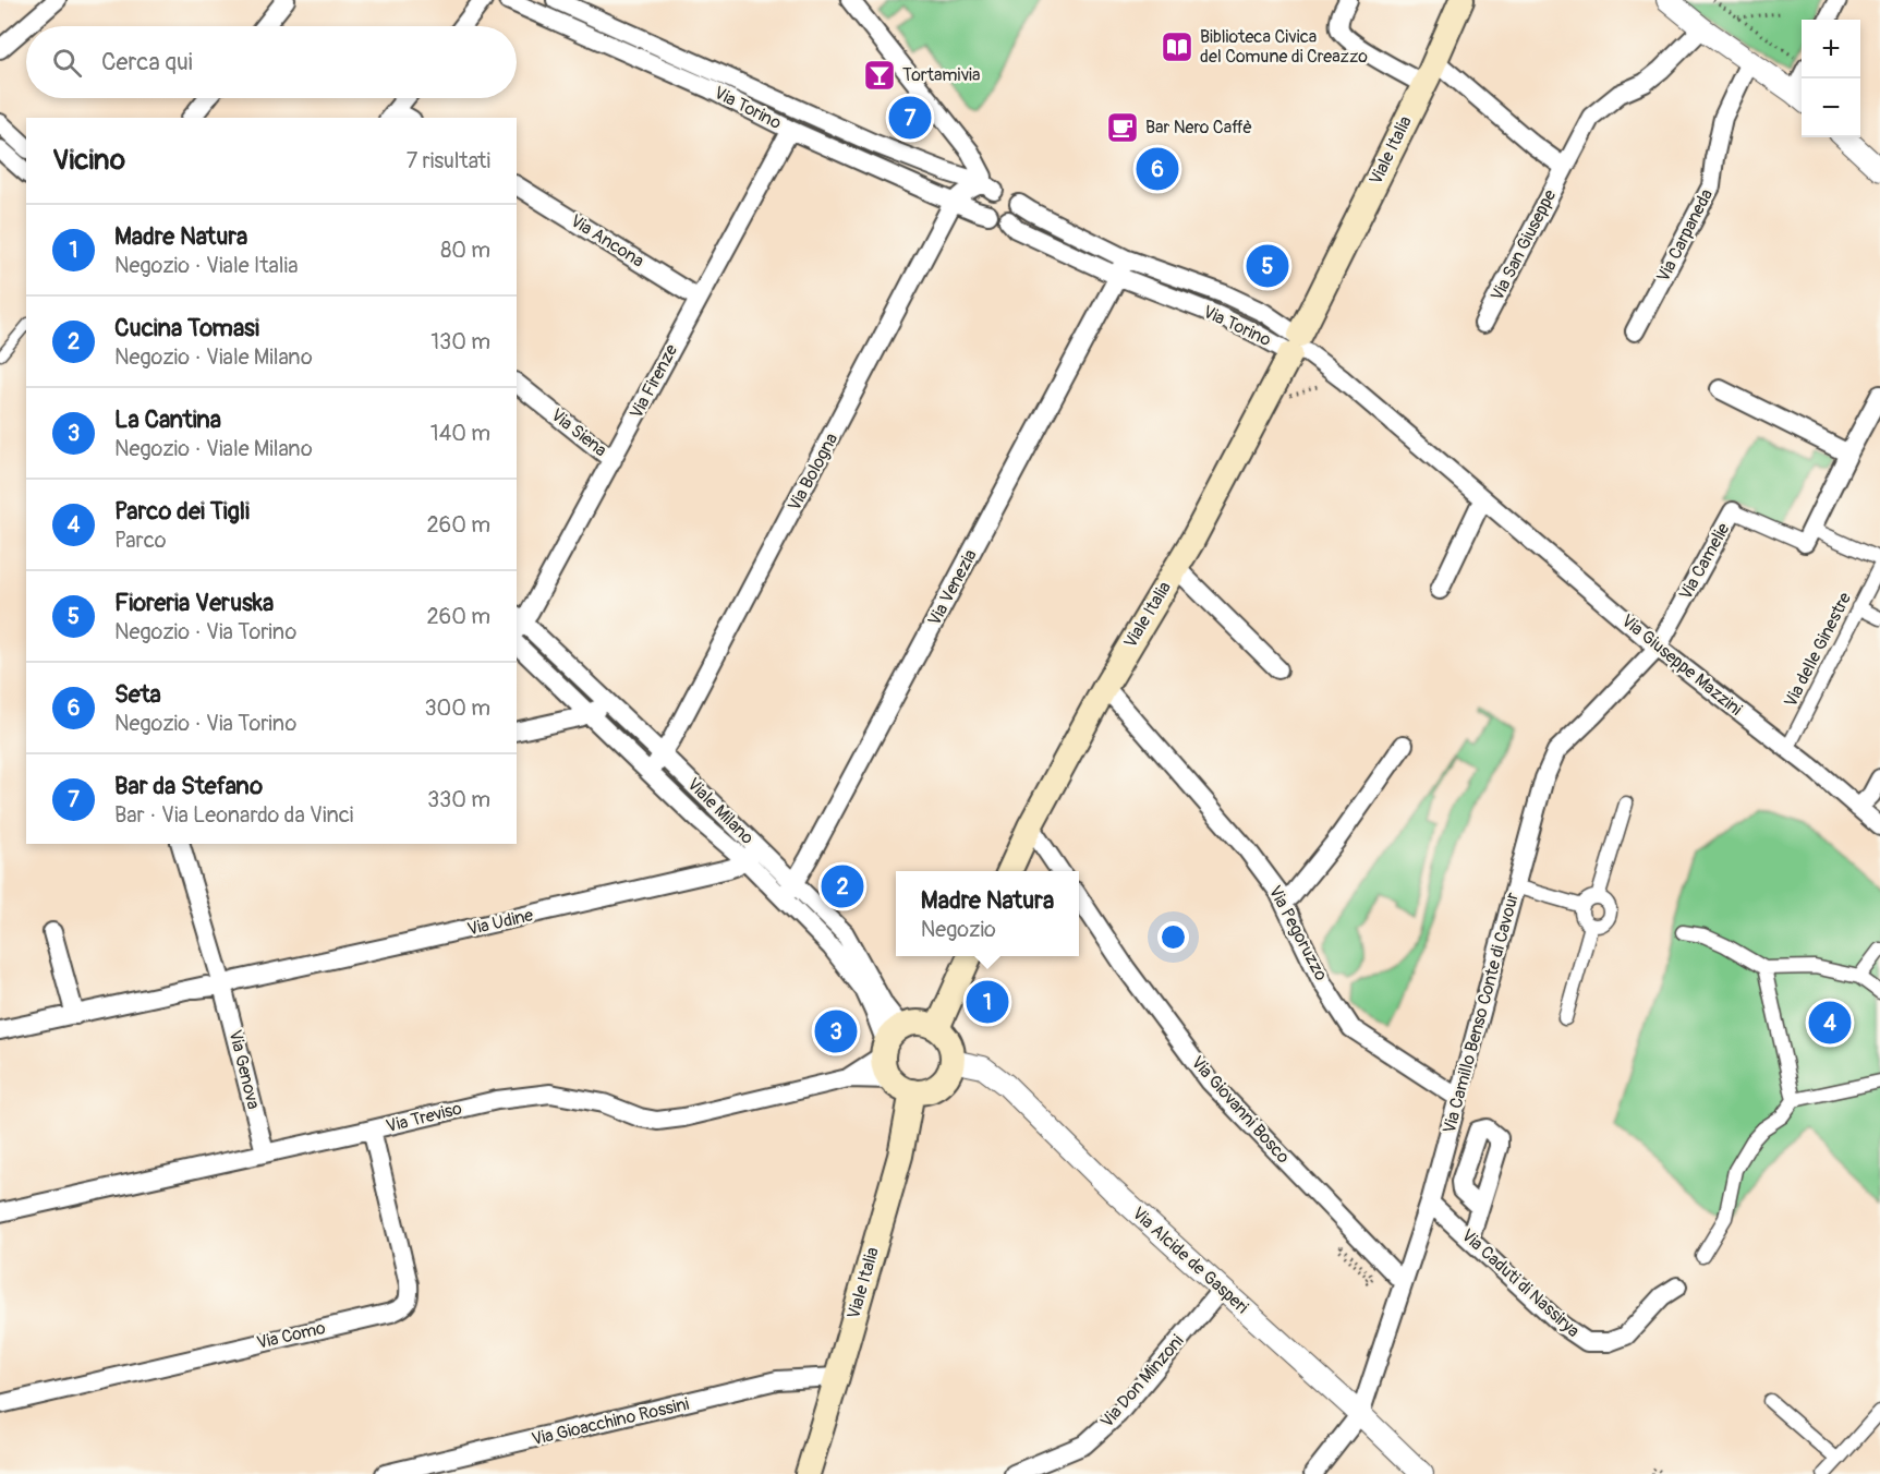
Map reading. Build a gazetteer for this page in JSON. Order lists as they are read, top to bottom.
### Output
{
  "streets": {
    "main road": ["Viale Italia"],
    "street": [
      "Via Torino",
      "Via Carpaneda",
      "Via Ancona",
      "Via San Giuseppe",
      "Via Firenze",
      "Via Siena",
      "Via Bologna",
      "Via Camelie",
      "Via Venezia",
      "Via delle Ginestre",
      "Via Giuseppe Mazzini",
      "Viale Milano",
      "Via Udine",
      "Via Pegoruzzo",
      "Via Camillo Benso Conte di Cavour",
      "Via Genova",
      "Via Giovanni Bosco",
      "Via Treviso",
      "Via Alcide de Gasperi",
      "Via Caduti di Nassirya",
      "Via Como",
      "Via Don Minzoni",
      "Via Gioacchino Rossini"
    ]
  },
  "crossings": [
    ["Via Torino", "Viale Italia"],
    ["Via Torino", "Via Firenze"],
    ["Via Torino", "Via Bologna"],
    ["Via Torino", "Via Venezia"],
    ["Via Torino", "Via Giuseppe Mazzini"],
    ["Viale Italia", "Via Giuseppe Mazzini"],
    ["Viale Italia", "Viale Milano"],
    ["Viale Italia", "Via Pegoruzzo"],
    ["Viale Italia", "Via Treviso"],
    ["Viale Italia", "Via Alcide de Gasperi"],
    ["Viale Italia", "Via Gioacchino Rossini"],
    ["Via Ancona", "Via Firenze"],
    ["Via Firenze", "Via Siena"],
    ["Via Firenze", "Viale Milano"],
    ["Via Bologna", "Viale Milano"],
    ["Via Camelie", "Via Giuseppe Mazzini"],
    ["Via Camelie", "Via Camillo Benso Conte di Cavour"],
    ["Via Venezia", "Viale Milano"],
    ["Via delle Ginestre", "Via Giuseppe Mazzini"],
    ["Via Giuseppe Mazzini", "Via Camillo Benso Conte di Cavour"],
    ["Viale Milano", "Via Udine"],
    ["Viale Milano", "Via Treviso"],
    ["Viale Milano", "Via Alcide de Gasperi"],
    ["Via Udine", "Via Genova"],
    ["Via Pegoruzzo", "Via Camillo Benso Conte di Cavour"],
    ["Via Camillo Benso Conte di Cavour", "Via Giovanni Bosco"],
    ["Via Camillo Benso Conte di Cavour", "Via Alcide de Gasperi"],
    ["Via Camillo Benso Conte di Cavour", "Via Caduti di Nassirya"],
    ["Via Genova", "Via Treviso"],
    ["Via Treviso", "Via Alcide de Gasperi"],
    ["Via Treviso", "Via Como"],
    ["Via Alcide de Gasperi", "Via Don Minzoni"]
  ],
  "places": {
    "library": ["Biblioteca Civica del Comune di Creazzo"],
    "bar": ["Tortamivia"],
    "cafe": ["Bar Nero Caffè"]
  },
  "page": {
    "map_buttons": ["+", "−"],
    "search": "Cerca qui",
    "pins": [
      "7",
      "6",
      "5",
      "2",
      "1",
      "4",
      "3"
    ],
    "heading": ["Vicino", "7 risultati"],
    "list": [
      {
        "mark": "1",
        "name": "Madre Natura",
        "note": "Negozio · Viale Italia",
        "value": "80 m"
      },
      {
        "mark": "2",
        "name": "Cucina Tomasi",
        "note": "Negozio · Viale Milano",
        "value": "130 m"
      },
      {
        "mark": "3",
        "name": "La Cantina",
        "note": "Negozio · Viale Milano",
        "value": "140 m"
      },
      {
        "mark": "4",
        "name": "Parco dei Tigli",
        "note": "Parco",
        "value": "260 m"
      },
      {
        "mark": "5",
        "name": "Fioreria Veruska",
        "note": "Negozio · Via Torino",
        "value": "260 m"
      },
      {
        "mark": "6",
        "name": "Seta",
        "note": "Negozio · Via Torino",
        "value": "300 m"
      },
      {
        "mark": "7",
        "name": "Bar da Stefano",
        "note": "Bar · Via Leonardo da Vinci",
        "value": "330 m"
      }
    ],
    "popup": ["Madre Natura", "Negozio"]
  }
}
